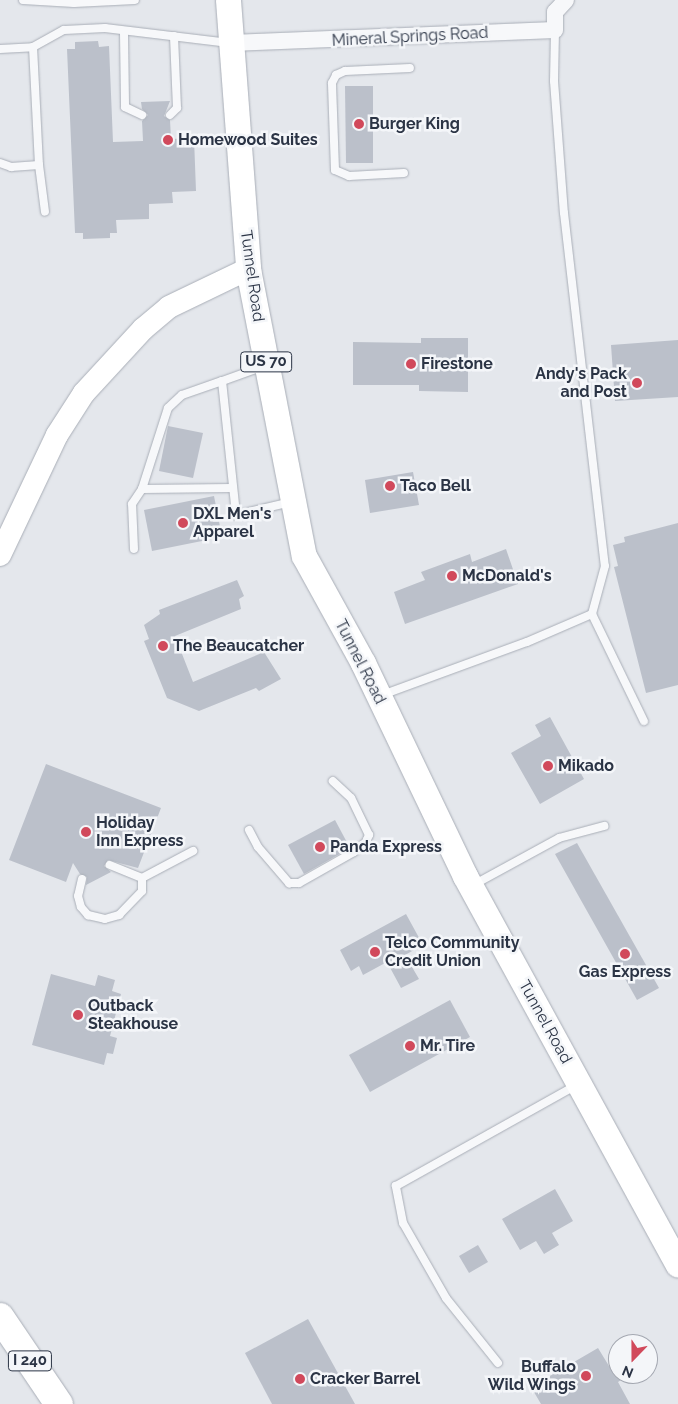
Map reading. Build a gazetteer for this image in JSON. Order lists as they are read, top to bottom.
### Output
{
  "streets": {
    "highway": ["I 240"],
    "main road": ["Tunnel Road", "US 70"],
    "street": ["Mineral Springs Road"]
  },
  "crossings": [
    ["Mineral Springs Road", "Tunnel Road"]
  ],
  "places": [
    "Burger King",
    "Homewood Suites",
    "Firestone",
    "Andy's Pack and Post",
    "Taco Bell",
    "DXL Men's Apparel",
    "McDonald's",
    "The Beaucatcher",
    "Mikado",
    "Holiday Inn Express",
    "Panda Express",
    "Telco Community Credit Union",
    "Gas Express",
    "Outback Steakhouse",
    "Mr. Tire",
    "Buffalo Wild Wings",
    "Cracker Barrel"
  ],
  "north": "bottom"
}
